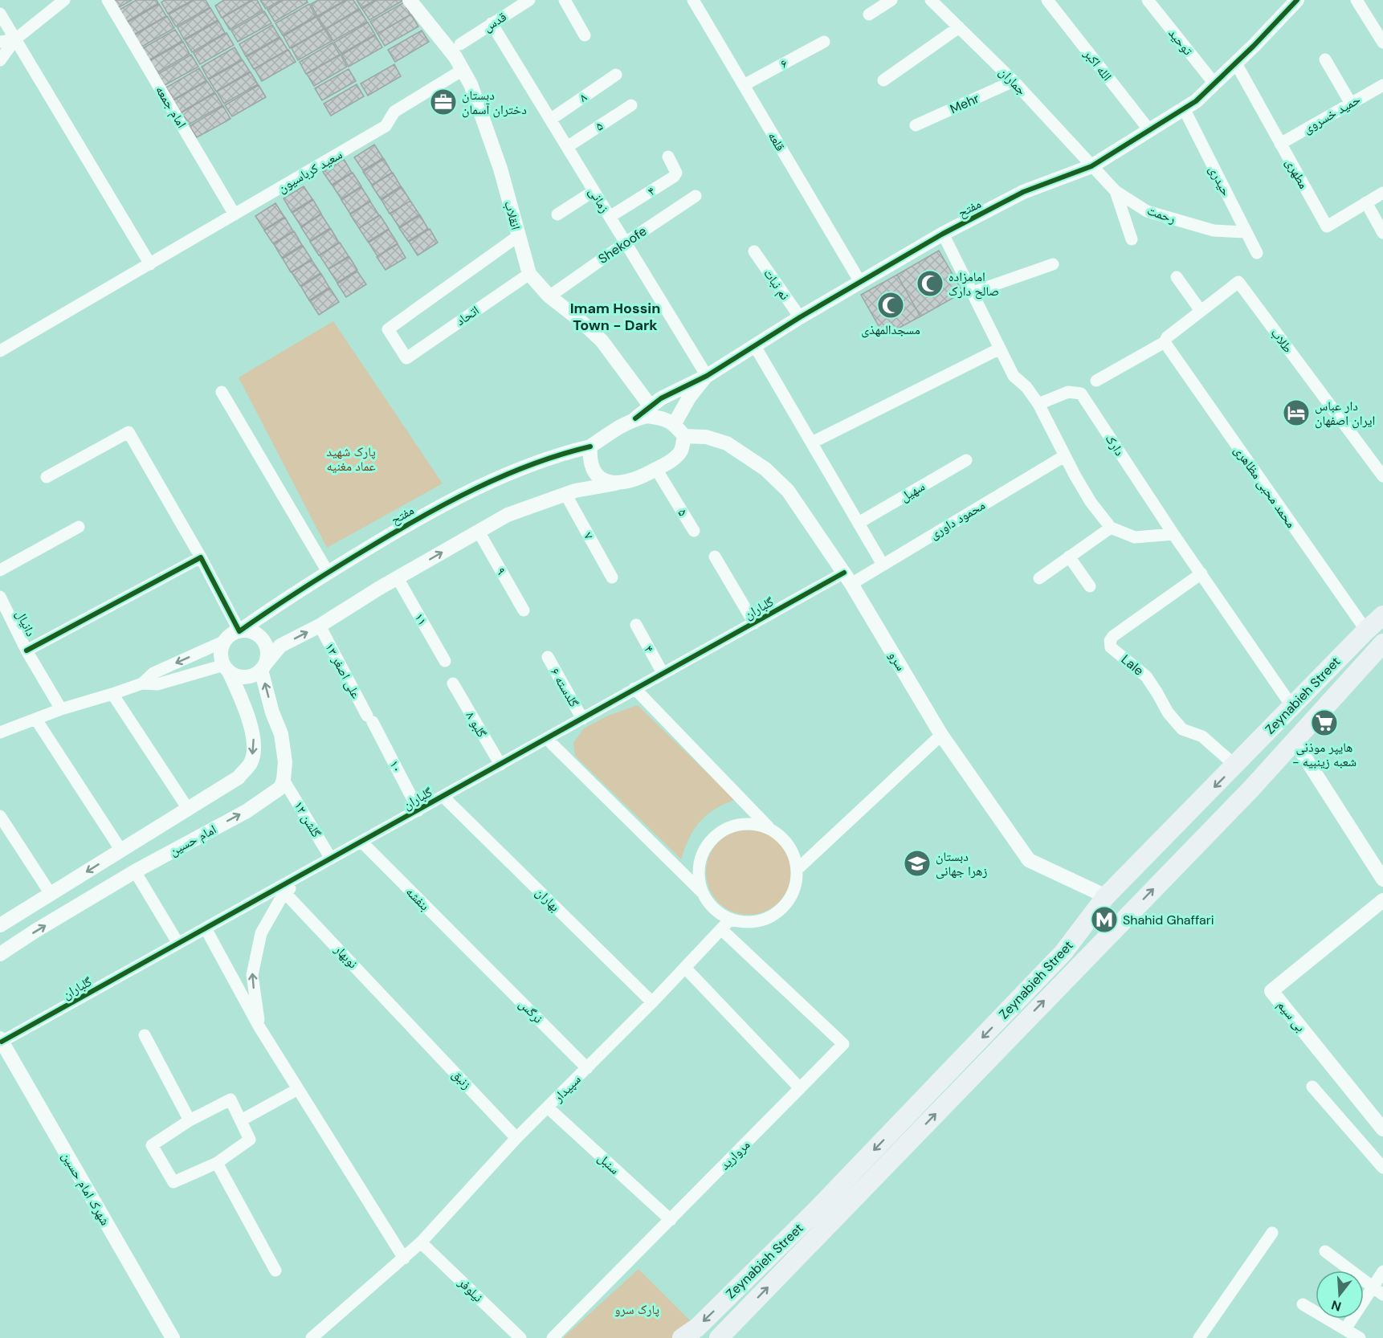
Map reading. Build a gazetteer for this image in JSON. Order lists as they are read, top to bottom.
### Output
{
  "streets": {
    "main road": ["Zeynabieh Street"],
    "street": [
      "قدس",
      "توحید",
      "۶",
      "الله اکبر",
      "جماران",
      "۸",
      "Mehr",
      "امام جمعه",
      "حمید خسروی",
      "۵",
      "قلعه",
      "سعید کرباسیون",
      "مطهری",
      "حیدری",
      "۴",
      "زمانی",
      "مفتح",
      "رحمت",
      "انقلاب",
      "Shekoofe",
      "نم نبات",
      "اتحاد",
      "طلاب",
      "دارک",
      "محمد محبی مظاهری",
      "سهیل",
      "محمود داوری",
      "۷",
      "۹",
      "گلباران",
      "۱۱",
      "دانیال",
      "سرو",
      "Lale",
      "علی اصغر ۱۳",
      "گلدسته ۶",
      "گلبو ۸",
      "۱۰",
      "گلشن ۱۲",
      "امام حسین",
      "بنفشه",
      "بهاران",
      "نوبهار",
      "نرگس",
      "بی سیم",
      "زنبق",
      "سپیدار",
      "مروارید",
      "سنبل",
      "شهرک امام حسین",
      "نیلوفر"
    ]
  },
  "crossings": [
    ["قدس", "زمانی"],
    ["توحید", "مفتح"],
    ["۶", "قلعه"],
    ["الله اکبر", "مفتح"],
    ["جماران", "Mehr"],
    ["جماران", "مفتح"],
    ["جماران", "رحمت"],
    ["۸", "زمانی"],
    ["امام جمعه", "سعید کرباسیون"],
    ["حمید خسروی", "مطهری"],
    ["۵", "زمانی"],
    ["۵", "مفتح"],
    ["۵", "سرو"],
    ["قلعه", "مفتح"],
    ["سعید کرباسیون", "انقلاب"],
    ["مطهری", "مفتح"],
    ["حیدری", "مفتح"],
    ["حیدری", "رحمت"],
    ["۴", "زمانی"],
    ["۴", "گلباران"],
    ["زمانی", "مفتح"],
    ["زمانی", "Shekoofe"],
    ["مفتح", "رحمت"],
    ["مفتح", "انقلاب"],
    ["مفتح", "نم نبات"],
    ["مفتح", "سرو"],
    ["مفتح", "امام حسین"],
    ["انقلاب", "Shekoofe"],
    ["انقلاب", "اتحاد"],
    ["طلاب", "محمد محبی مظاهری"],
    ["دارک", "Lale"],
    ["دارک", "Zeynabieh Street"],
    ["محمد محبی مظاهری", "Zeynabieh Street"],
    ["محمود داوری", "گلباران"],
    ["محمود داوری", "سرو"],
    ["گلباران", "سرو"],
    ["گلباران", "گلدسته ۶"],
    ["گلباران", "گلبو ۸"],
    ["گلباران", "۱۰"],
    ["گلباران", "گلشن ۱۲"],
    ["گلباران", "بنفشه"],
    ["گلباران", "بهاران"],
    ["گلباران", "شهرک امام حسین"],
    ["سرو", "Zeynabieh Street"],
    ["Lale", "Zeynabieh Street"],
    ["علی اصغر ۱۳", "۱۰"],
    ["گلشن ۱۲", "امام حسین"],
    ["بنفشه", "نرگس"],
    ["بهاران", "سپیدار"],
    ["نوبهار", "زنبق"],
    ["نرگس", "سپیدار"],
    ["زنبق", "سپیدار"],
    ["سپیدار", "مروارید"],
    ["سپیدار", "سنبل"],
    ["سپیدار", "نیلوفر"],
    ["مروارید", "سنبل"]
  ],
  "districts": ["Imam Hossin Town - Dark"],
  "parks": ["پارک شهید عماد مغنیه", "پارک سرو"],
  "places": {
    "office": ["دبستان دختران آسمان"],
    "mosque": ["امامزاده صالح دارک", "مسجدالمهذی"],
    "hotel": ["دار عباس ایران اصفهان"],
    "supermarket": ["هایپر موذنی - شعبه زینبیه"],
    "school or university": ["دبستان زهرا جهانی"],
    "metro station": ["Shahid Ghaffari"]
  },
  "north": "bottom"
}
